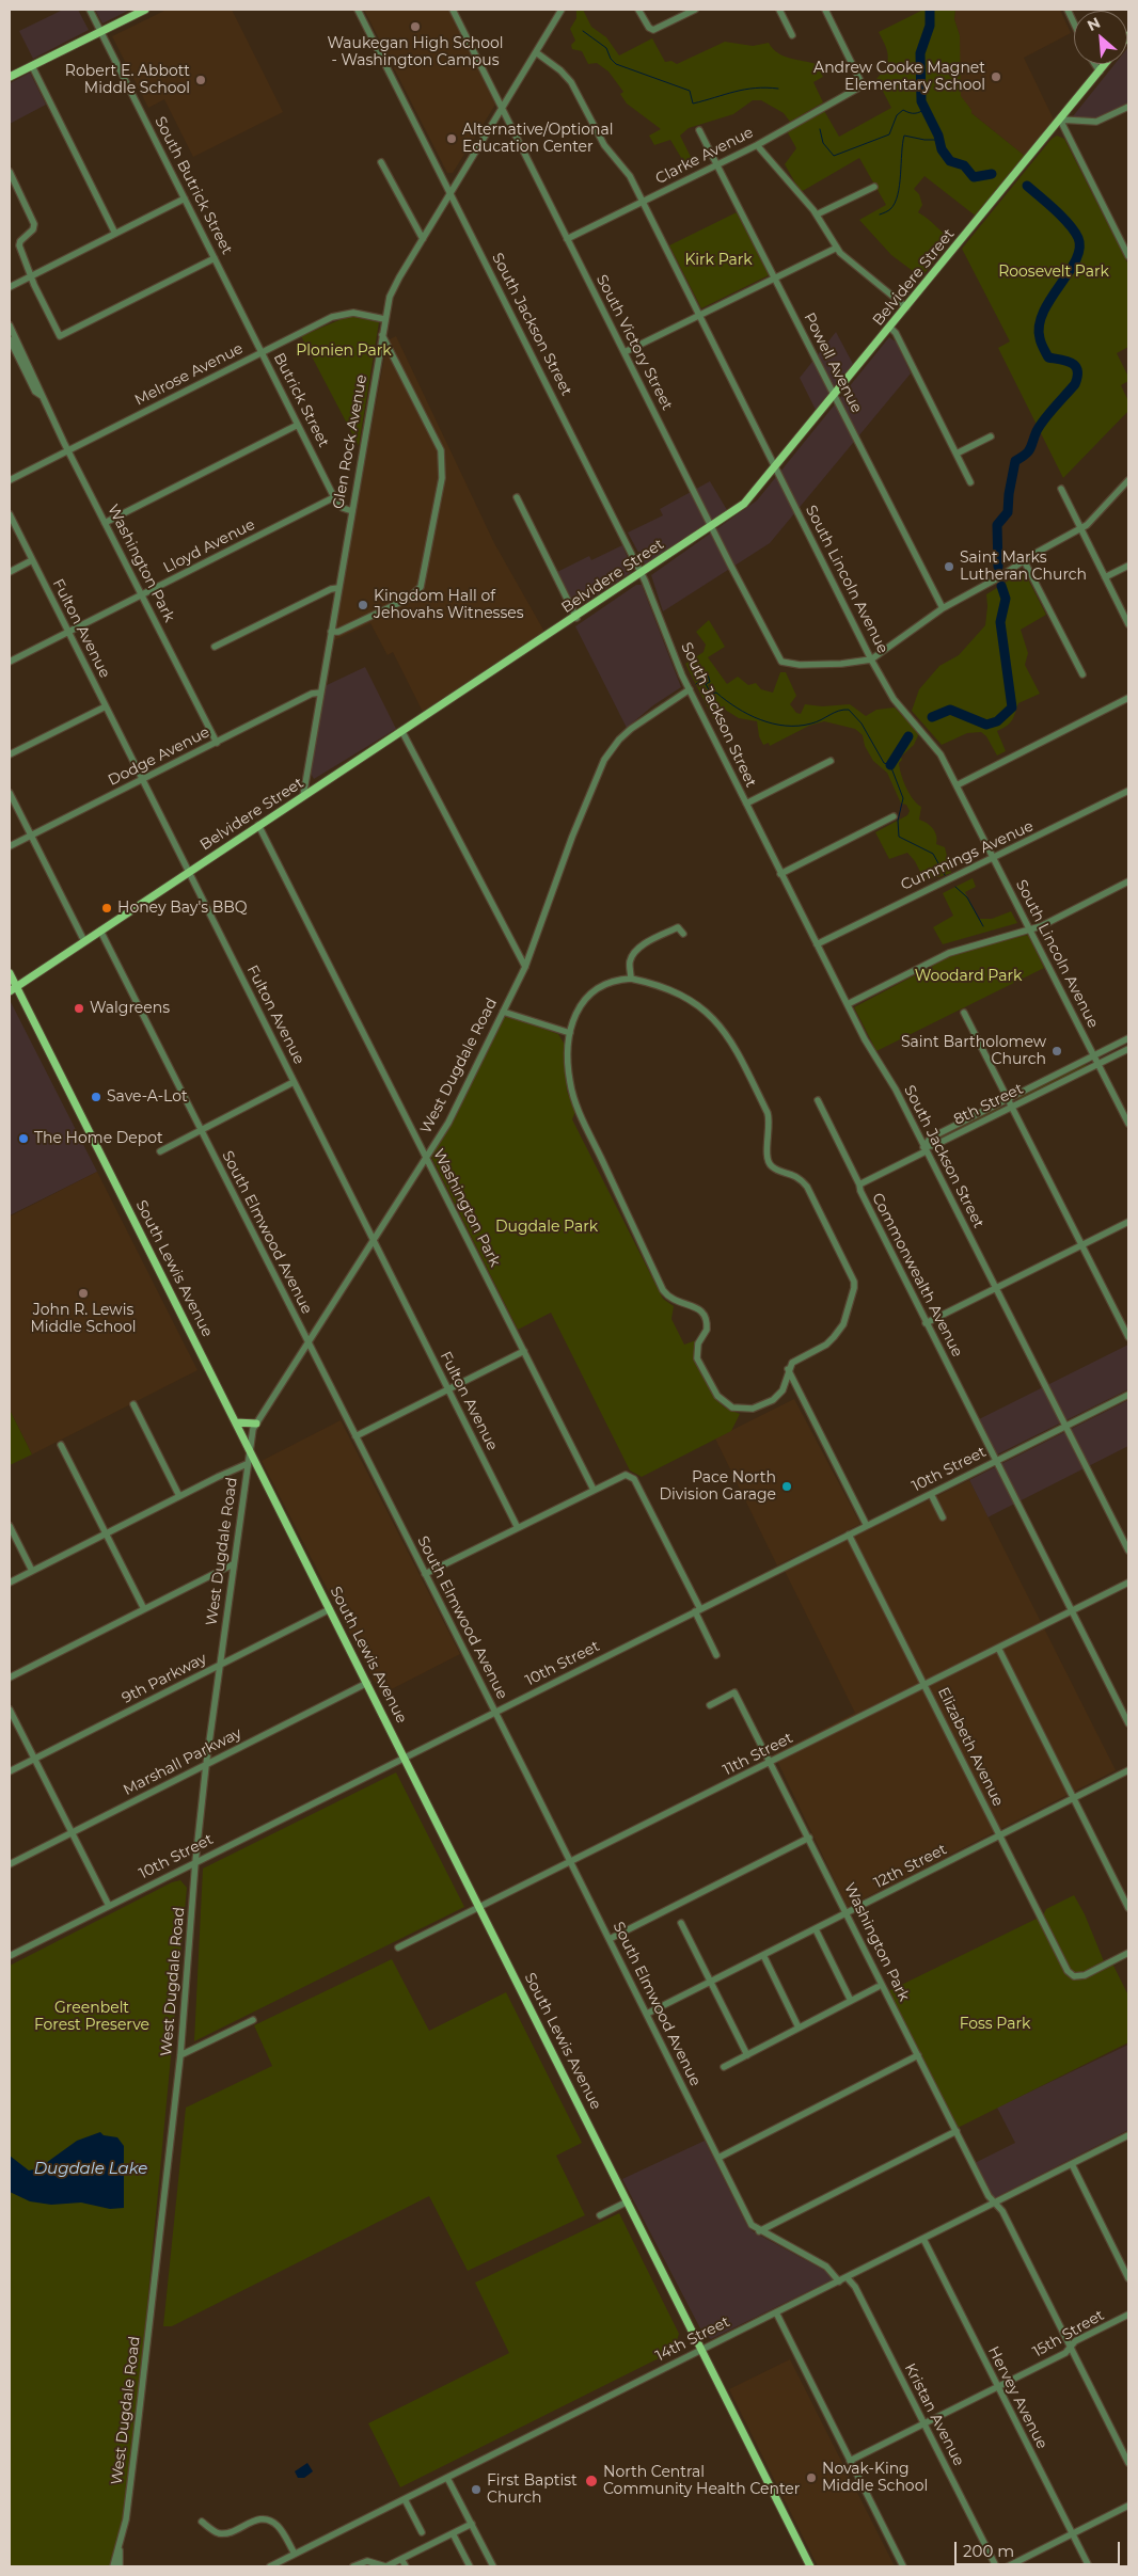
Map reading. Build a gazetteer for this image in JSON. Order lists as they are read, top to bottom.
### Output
{
  "streets": {
    "main road": ["Belvidere Street", "South Lewis Avenue"],
    "street": [
      "Clarke Avenue",
      "South Butrick Street",
      "South Jackson Street",
      "South Victory Street",
      "Powell Avenue",
      "Melrose Avenue",
      "Butrick Street",
      "Glen Rock Avenue",
      "Lloyd Avenue",
      "Washington Park",
      "South Lincoln Avenue",
      "Fulton Avenue",
      "Dodge Avenue",
      "Cummings Avenue",
      "West Dugdale Road",
      "8th Street",
      "South Elmwood Avenue",
      "Commonwealth Avenue",
      "10th Street",
      "9th Parkway",
      "Elizabeth Avenue",
      "11th Street",
      "Marshall Parkway",
      "12th Street",
      "15th Street",
      "14th Street",
      "Hervey Avenue",
      "Kristan Avenue"
    ]
  },
  "crossings": [
    ["Clarke Avenue", "South Victory Street"],
    ["Clarke Avenue", "Powell Avenue"],
    ["Clarke Avenue", "South Lincoln Avenue"],
    ["South Butrick Street", "Melrose Avenue"],
    ["South Butrick Street", "Butrick Street"],
    ["Belvidere Street", "South Jackson Street"],
    ["Belvidere Street", "South Victory Street"],
    ["Belvidere Street", "Powell Avenue"],
    ["Belvidere Street", "Glen Rock Avenue"],
    ["Belvidere Street", "Washington Park"],
    ["Belvidere Street", "South Lincoln Avenue"],
    ["Belvidere Street", "Fulton Avenue"],
    ["Belvidere Street", "South Elmwood Avenue"],
    ["Belvidere Street", "South Lewis Avenue"],
    ["South Jackson Street", "Glen Rock Avenue"],
    ["South Jackson Street", "Cummings Avenue"],
    ["South Jackson Street", "West Dugdale Road"],
    ["South Jackson Street", "8th Street"],
    ["South Jackson Street", "10th Street"],
    ["South Victory Street", "Glen Rock Avenue"],
    ["South Victory Street", "South Lincoln Avenue"],
    ["Melrose Avenue", "Butrick Street"],
    ["Melrose Avenue", "Glen Rock Avenue"],
    ["Melrose Avenue", "Washington Park"],
    ["Butrick Street", "Glen Rock Avenue"],
    ["Butrick Street", "Lloyd Avenue"],
    ["Glen Rock Avenue", "South Lincoln Avenue"],
    ["Glen Rock Avenue", "Dodge Avenue"],
    ["Lloyd Avenue", "Washington Park"],
    ["Lloyd Avenue", "Fulton Avenue"],
    ["Washington Park", "Dodge Avenue"],
    ["Washington Park", "West Dugdale Road"],
    ["Washington Park", "11th Street"],
    ["Washington Park", "12th Street"],
    ["Washington Park", "15th Street"],
    ["Washington Park", "14th Street"],
    ["South Lincoln Avenue", "Cummings Avenue"],
    ["South Lincoln Avenue", "8th Street"],
    ["Fulton Avenue", "Dodge Avenue"],
    ["Fulton Avenue", "West Dugdale Road"],
    ["West Dugdale Road", "South Elmwood Avenue"],
    ["West Dugdale Road", "South Lewis Avenue"],
    ["West Dugdale Road", "10th Street"],
    ["West Dugdale Road", "9th Parkway"],
    ["West Dugdale Road", "Marshall Parkway"],
    ["8th Street", "Commonwealth Avenue"],
    ["South Elmwood Avenue", "10th Street"],
    ["South Elmwood Avenue", "11th Street"],
    ["South Elmwood Avenue", "12th Street"],
    ["South Elmwood Avenue", "14th Street"],
    ["South Lewis Avenue", "10th Street"],
    ["South Lewis Avenue", "9th Parkway"],
    ["South Lewis Avenue", "11th Street"],
    ["South Lewis Avenue", "Marshall Parkway"],
    ["South Lewis Avenue", "14th Street"],
    ["Commonwealth Avenue", "10th Street"],
    ["Commonwealth Avenue", "11th Street"],
    ["10th Street", "Elizabeth Avenue"],
    ["Elizabeth Avenue", "11th Street"],
    ["Elizabeth Avenue", "12th Street"],
    ["15th Street", "Hervey Avenue"],
    ["15th Street", "Kristan Avenue"],
    ["14th Street", "Hervey Avenue"],
    ["14th Street", "Kristan Avenue"]
  ],
  "water": ["Dugdale Lake"],
  "parks": [
    "Kirk Park",
    "Roosevelt Park",
    "Plonien Park",
    "Woodard Park",
    "Dugdale Park",
    "Greenbelt Forest Preserve",
    "Foss Park"
  ],
  "places": [
    "Waukegan High School - Washington Campus",
    "Andrew Cooke Magnet Elementary School",
    "Robert E. Abbott Middle School",
    "Alternative/Optional Education Center",
    "Saint Marks Lutheran Church",
    "Kingdom Hall of Jehovahs Witnesses",
    "Honey Bay's BBQ",
    "Walgreens",
    "Saint Bartholomew Church",
    "Save-A-Lot",
    "The Home Depot",
    "John R. Lewis Middle School",
    "Pace North Division Garage",
    "Novak-King Middle School",
    "North Central Community Health Center",
    "First Baptist Church"
  ],
  "scale_bar": "200 m",
  "north": "top left"
}
